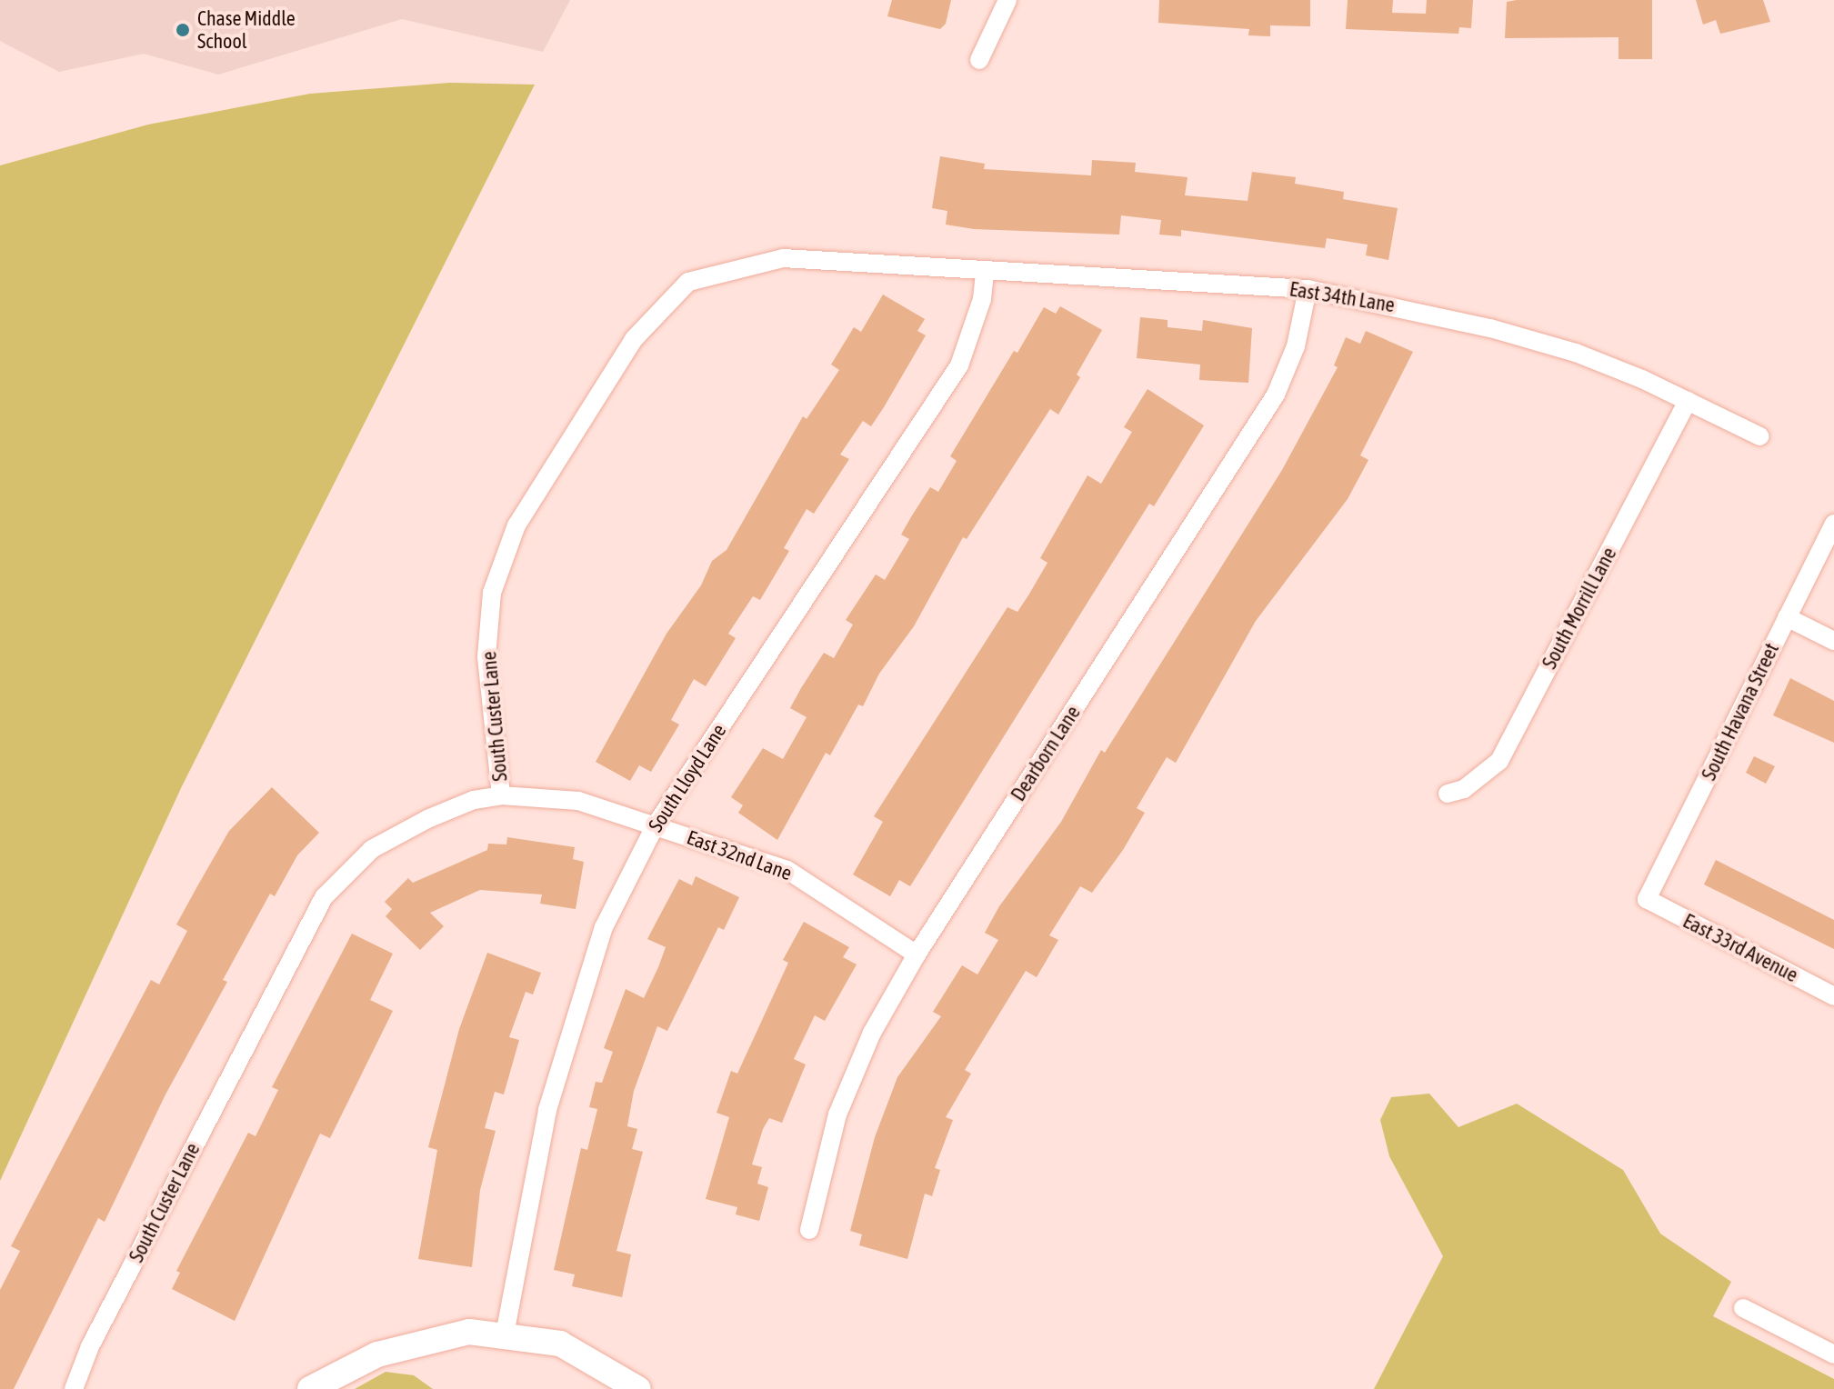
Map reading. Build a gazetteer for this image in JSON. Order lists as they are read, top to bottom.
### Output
{
  "streets": {
    "street": [
      "East 34th Lane",
      "South Morrill Lane",
      "South Havana Street",
      "South Custer Lane",
      "Dearborn Lane",
      "South Lloyd Lane",
      "East 32nd Lane",
      "East 33rd Avenue"
    ]
  },
  "crossings": [
    ["East 34th Lane", "South Morrill Lane"],
    ["East 34th Lane", "South Custer Lane"],
    ["East 34th Lane", "Dearborn Lane"],
    ["East 34th Lane", "South Lloyd Lane"],
    ["South Havana Street", "East 33rd Avenue"],
    ["South Custer Lane", "East 32nd Lane"],
    ["Dearborn Lane", "East 32nd Lane"],
    ["South Lloyd Lane", "East 32nd Lane"]
  ],
  "places": ["Chase Middle School"]
}
